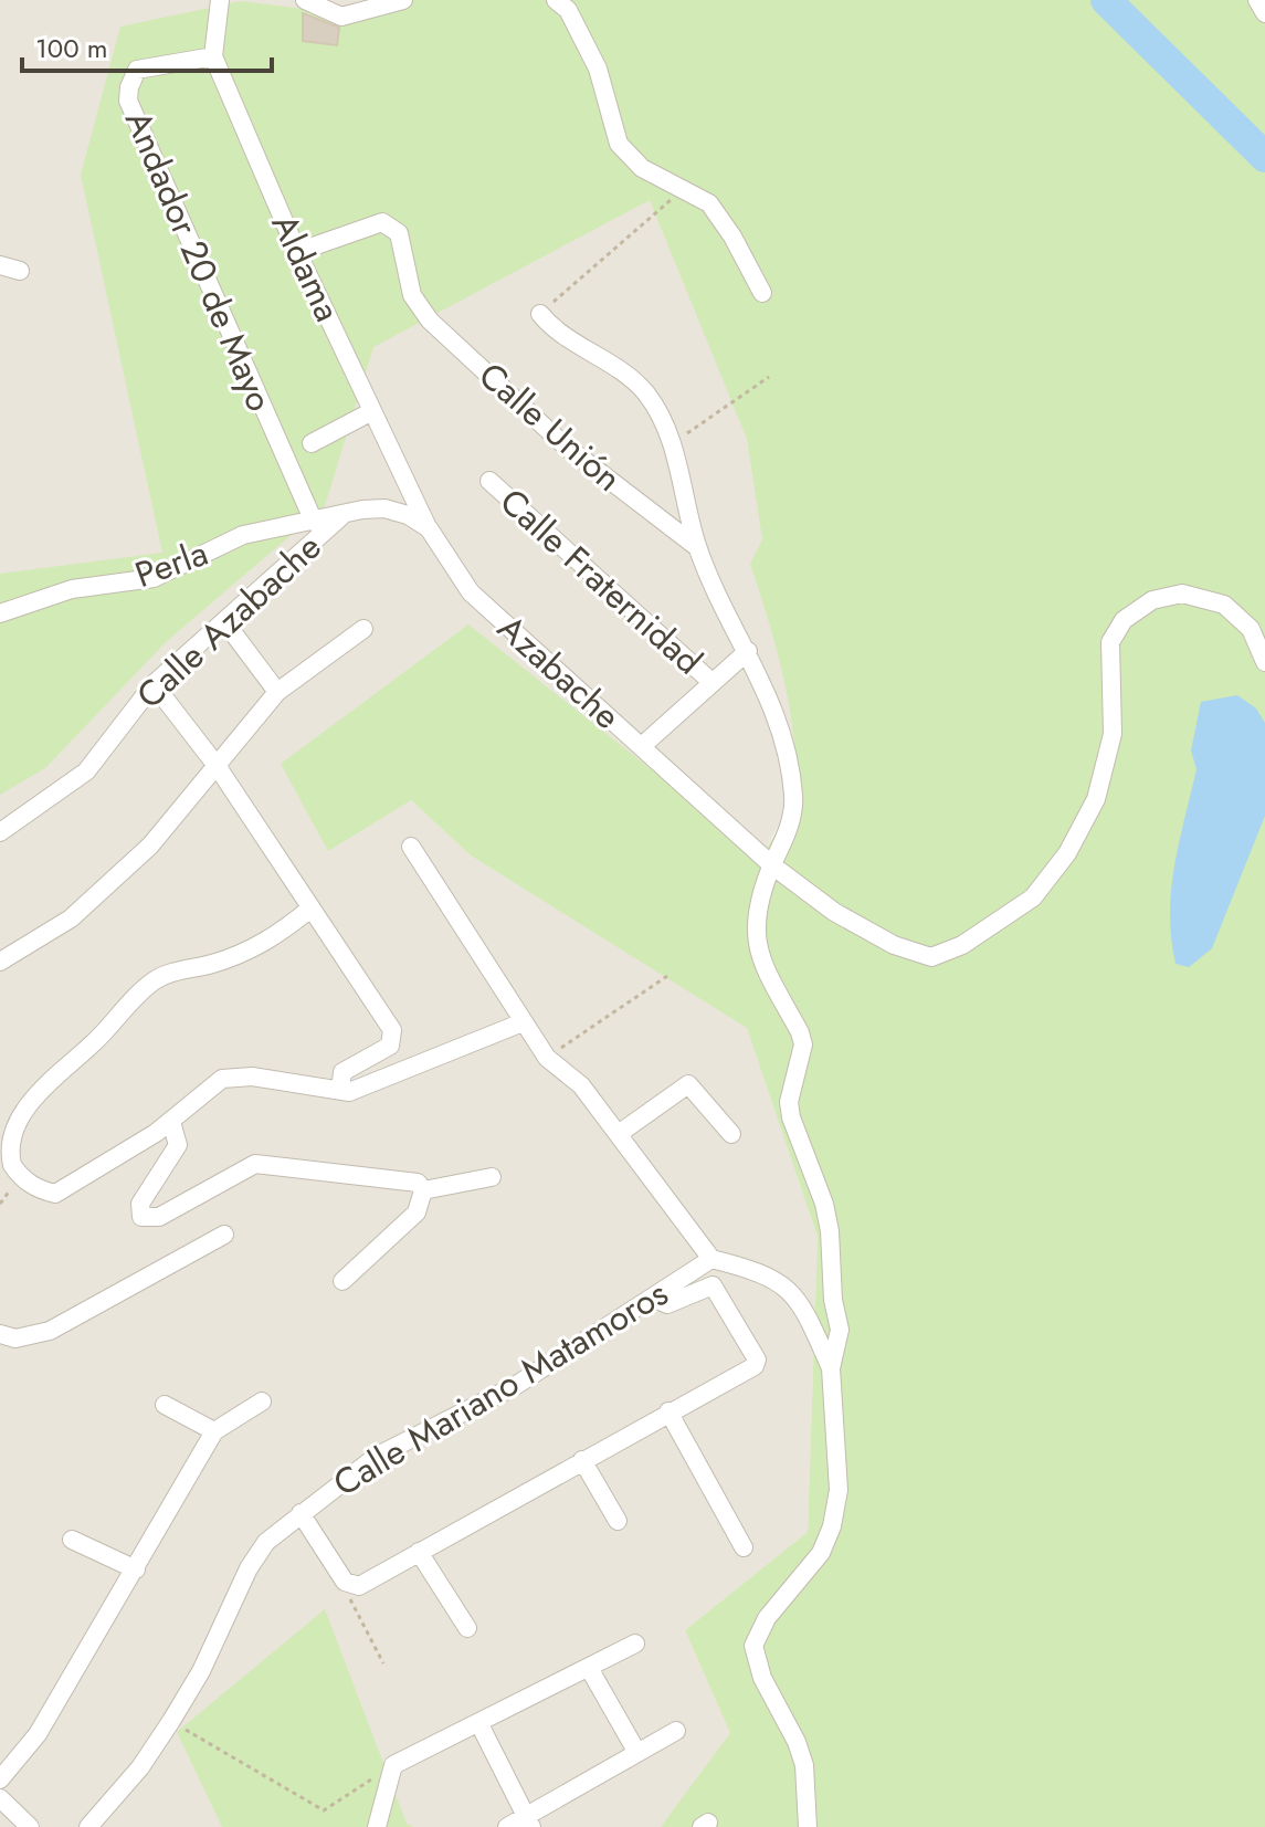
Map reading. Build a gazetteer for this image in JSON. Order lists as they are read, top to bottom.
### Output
{
  "streets": {
    "street": [
      "Andador 20 de Mayo",
      "Aldama",
      "Calle Unión",
      "Perla",
      "Calle Fraternidad",
      "Calle Azabache",
      "Azabache",
      "Calle Mariano Matamoros"
    ]
  },
  "crossings": [
    ["Andador 20 de Mayo", "Aldama"],
    ["Andador 20 de Mayo", "Perla"],
    ["Aldama", "Calle Unión"],
    ["Aldama", "Azabache"],
    ["Perla", "Calle Azabache"]
  ],
  "scale_bar": "100 m"
}
